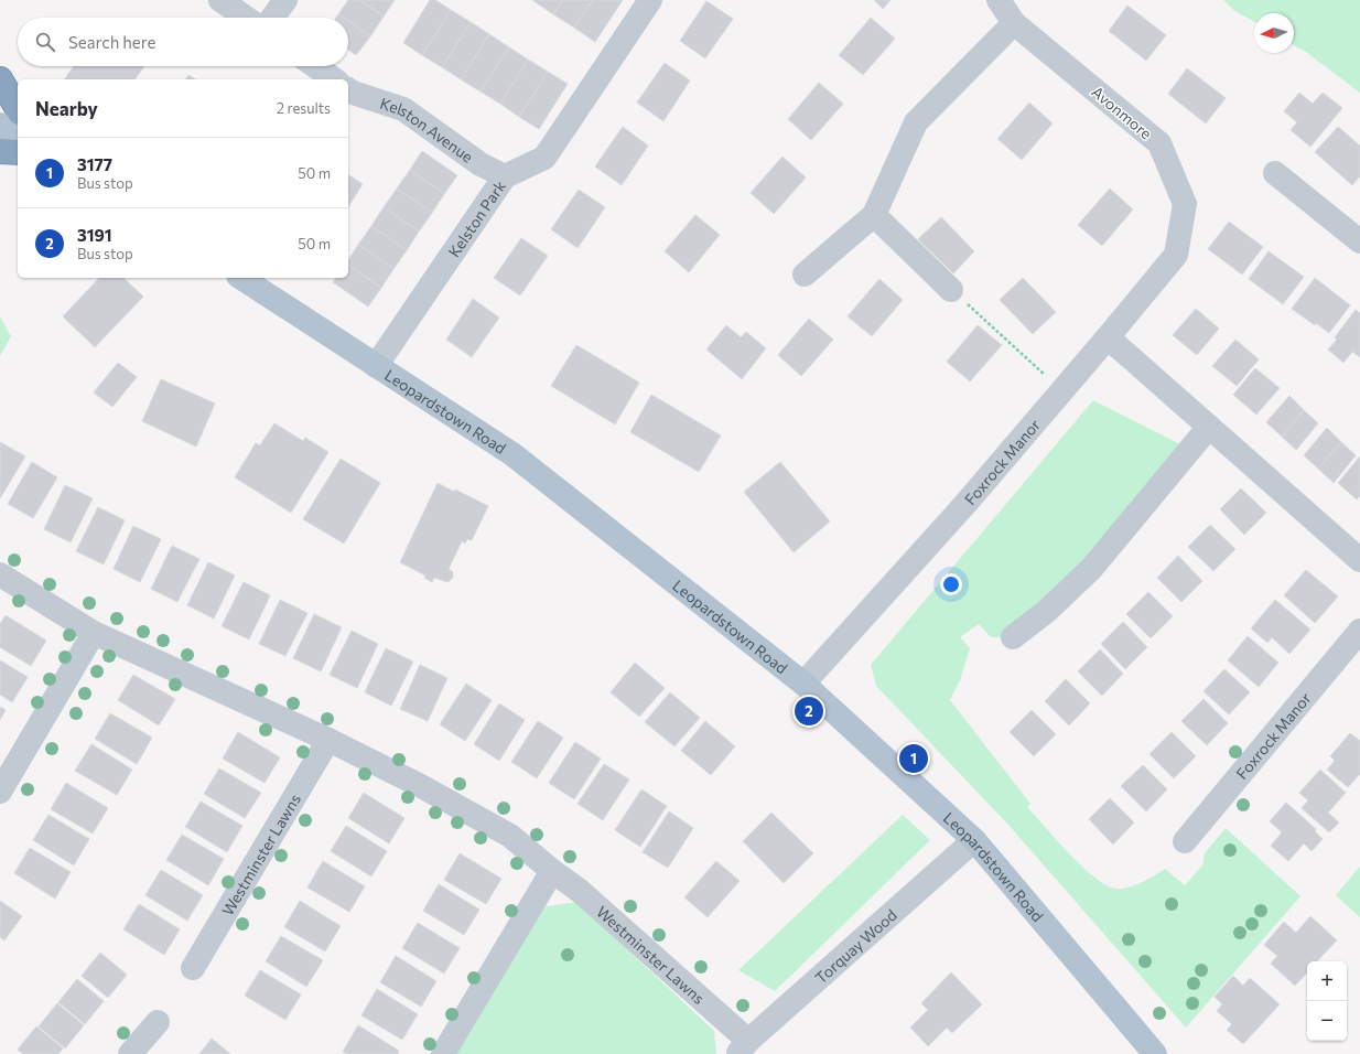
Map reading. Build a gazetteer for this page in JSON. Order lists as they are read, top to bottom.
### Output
{
  "streets": {
    "main road": ["Leopardstown Road"],
    "street": [
      "Avonmore",
      "Kelston Avenue",
      "Kelston Park",
      "Foxrock Manor",
      "Westminster Lawns",
      "Torquay Wood"
    ]
  },
  "crossings": [
    ["Avonmore", "Foxrock Manor"],
    ["Kelston Avenue", "Kelston Park"],
    ["Kelston Park", "Leopardstown Road"],
    ["Leopardstown Road", "Foxrock Manor"],
    ["Leopardstown Road", "Torquay Wood"],
    ["Westminster Lawns", "Torquay Wood"]
  ],
  "north": "left",
  "page": {
    "search": "Search here",
    "heading": ["Nearby", "2 results"],
    "list": [
      {
        "mark": "1",
        "name": "3177",
        "note": "Bus stop",
        "value": "50 m"
      },
      {
        "mark": "2",
        "name": "3191",
        "note": "Bus stop",
        "value": "50 m"
      }
    ],
    "pins": ["2", "1"],
    "map_buttons": ["+", "−"]
  }
}
